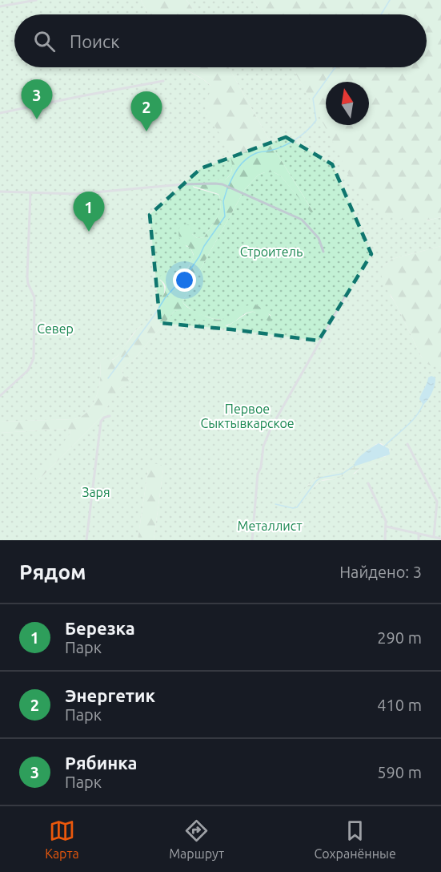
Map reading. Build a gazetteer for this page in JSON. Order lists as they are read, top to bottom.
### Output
{
  "parks": [
    "Строитель",
    "Север",
    "Первое Сыктывкарское",
    "Заря",
    "Металлист"
  ],
  "north": "top",
  "page": {
    "search": "Поиск",
    "pins": ["3", "2", "1"],
    "heading": ["Рядом", "Найдено: 3"],
    "list": [
      {
        "mark": "1",
        "name": "Березка",
        "note": "Парк",
        "value": "290 m"
      },
      {
        "mark": "2",
        "name": "Энергетик",
        "note": "Парк",
        "value": "410 m"
      },
      {
        "mark": "3",
        "name": "Рябинка",
        "note": "Парк",
        "value": "590 m"
      }
    ],
    "nav": ["Карта", "Маршрут", "Сохранённые"]
  }
}
